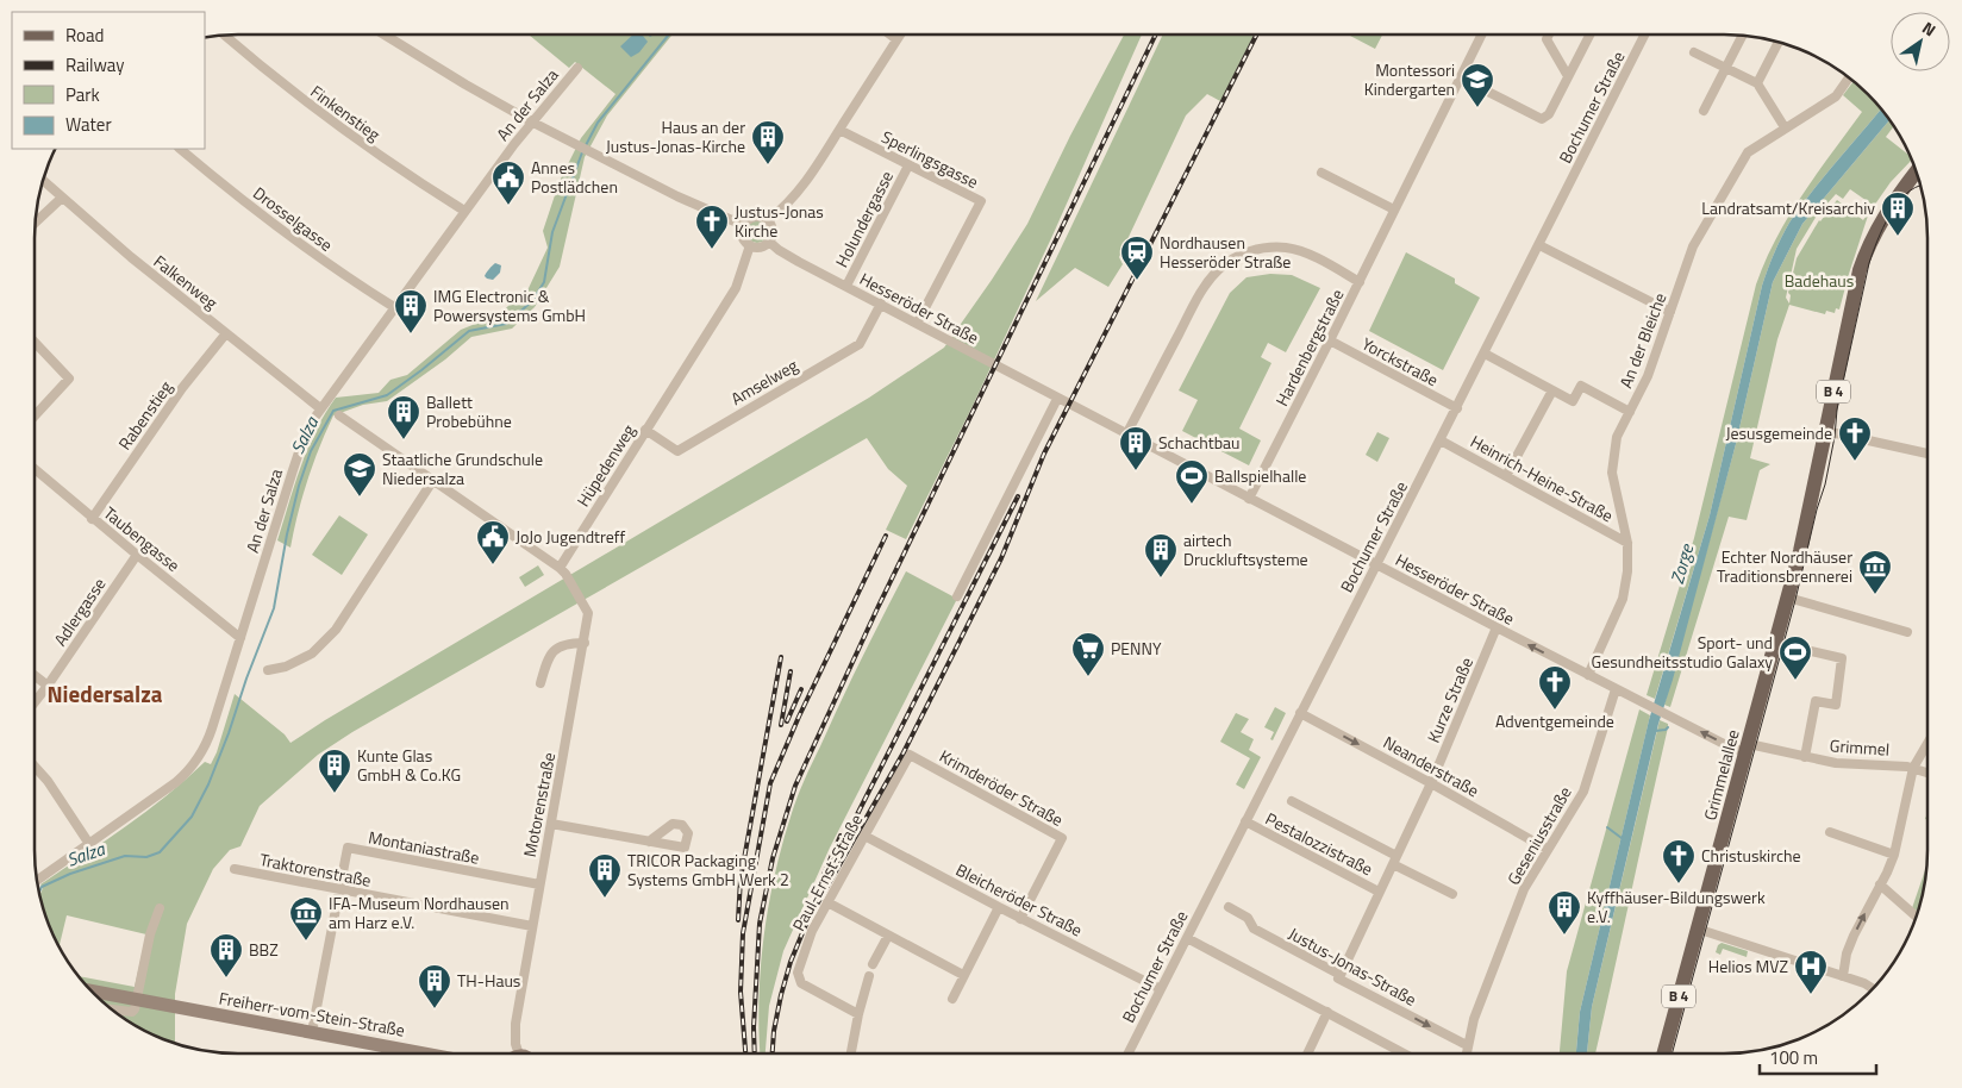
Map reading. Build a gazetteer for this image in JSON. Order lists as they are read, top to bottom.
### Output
{
  "streets": {
    "main road": ["B 4", "Grimmelallee", "Freiherr-vom-Stein-Straße"],
    "street": [
      "An der Salza",
      "Bochumer Straße",
      "Finkenstieg",
      "Sperlingsgasse",
      "Drosselgasse",
      "Holundergasse",
      "Falkenweg",
      "Hesseröder Straße",
      "An der Bleiche",
      "Hardenbergstraße",
      "Yorckstraße",
      "Amselweg",
      "Rabenstieg",
      "Hüpedenweg",
      "Heinrich-Heine-Straße",
      "Taubengasse",
      "Adlergasse",
      "Kurze Straße",
      "Grimmel",
      "Neanderstraße",
      "Krimderöder Straße",
      "Motorenstraße",
      "Geseniusstraße",
      "Pestalozzistraße",
      "Montaniastraße",
      "Traktorenstraße",
      "Paul-Ernst-Straße",
      "Bleicheröder Straße",
      "Justus-Jonas-Straße"
    ]
  },
  "crossings": [
    ["An der Salza", "Finkenstieg"],
    ["An der Salza", "Drosselgasse"],
    ["An der Salza", "Falkenweg"],
    ["An der Salza", "Taubengasse"],
    ["Bochumer Straße", "Hesseröder Straße"],
    ["Bochumer Straße", "Yorckstraße"],
    ["Bochumer Straße", "Heinrich-Heine-Straße"],
    ["Bochumer Straße", "Neanderstraße"],
    ["Bochumer Straße", "Pestalozzistraße"],
    ["Bochumer Straße", "Bleicheröder Straße"],
    ["Sperlingsgasse", "Holundergasse"],
    ["Sperlingsgasse", "Hesseröder Straße"],
    ["Holundergasse", "Hesseröder Straße"],
    ["Falkenweg", "Rabenstieg"],
    ["Hesseröder Straße", "An der Bleiche"],
    ["Hesseröder Straße", "Hardenbergstraße"],
    ["Hesseröder Straße", "Amselweg"],
    ["Hesseröder Straße", "Hüpedenweg"],
    ["Hesseröder Straße", "Kurze Straße"],
    ["Hesseröder Straße", "Grimmel"],
    ["Hesseröder Straße", "Grimmelallee"],
    ["Hesseröder Straße", "Geseniusstraße"],
    ["An der Bleiche", "Heinrich-Heine-Straße"],
    ["Hardenbergstraße", "Yorckstraße"],
    ["Amselweg", "Hüpedenweg"],
    ["Rabenstieg", "Taubengasse"],
    ["Hüpedenweg", "Motorenstraße"],
    ["Taubengasse", "Adlergasse"],
    ["Kurze Straße", "Neanderstraße"],
    ["Kurze Straße", "Pestalozzistraße"],
    ["Grimmel", "Grimmelallee"],
    ["Neanderstraße", "Geseniusstraße"],
    ["Neanderstraße", "Pestalozzistraße"],
    ["Krimderöder Straße", "Paul-Ernst-Straße"],
    ["Krimderöder Straße", "Bleicheröder Straße"],
    ["Motorenstraße", "Montaniastraße"],
    ["Motorenstraße", "Traktorenstraße"],
    ["Geseniusstraße", "Justus-Jonas-Straße"],
    ["Pestalozzistraße", "Justus-Jonas-Straße"],
    ["Montaniastraße", "Traktorenstraße"],
    ["Montaniastraße", "Freiherr-vom-Stein-Straße"],
    ["Paul-Ernst-Straße", "Bleicheröder Straße"]
  ],
  "one_way": ["Neanderstraße"],
  "districts": ["Niedersalza"],
  "water": ["Salza", "Zorge"],
  "parks": ["Badehaus"],
  "places": {
    "school or university": ["Montessori Kindergarten", "Staatliche Grundschule Niedersalza"],
    "building": [
      "Haus an der Justus-Jonas-Kirche",
      "Landratsamt/Kreisarchiv",
      "IMG Electronic & Powersystems GmbH",
      "Ballett Probebühne",
      "Schachtbau",
      "airtech Druckluftsysteme",
      "Kunte Glas GmbH & Co.KG",
      "TRICOR Packaging Systems GmbH Werk 2",
      "Kyffhäuser-Bildungswerk e.V.",
      "BBZ",
      "TH-Haus"
    ],
    "public building": ["Annes Postlädchen", "JoJo Jugendtreff"],
    "church": [
      "Justus-Jonas Kirche",
      "Jesusgemeinde",
      "Adventgemeinde",
      "Christuskirche"
    ],
    "station": ["Nordhausen Hesseröder Straße"],
    "sports": ["Ballspielhalle", "Sport- und Gesundheitsstudio Galaxy"],
    "museum": ["Echter Nordhäuser Traditionsbrennerei", "IFA-Museum Nordhausen am Harz e.V."],
    "supermarket": ["PENNY"],
    "hospital": ["Helios MVZ"]
  },
  "legend": [
    "Road",
    "Railway",
    "Park",
    "Water"
  ],
  "scale_bar": "100 m",
  "north": "top right"
}
